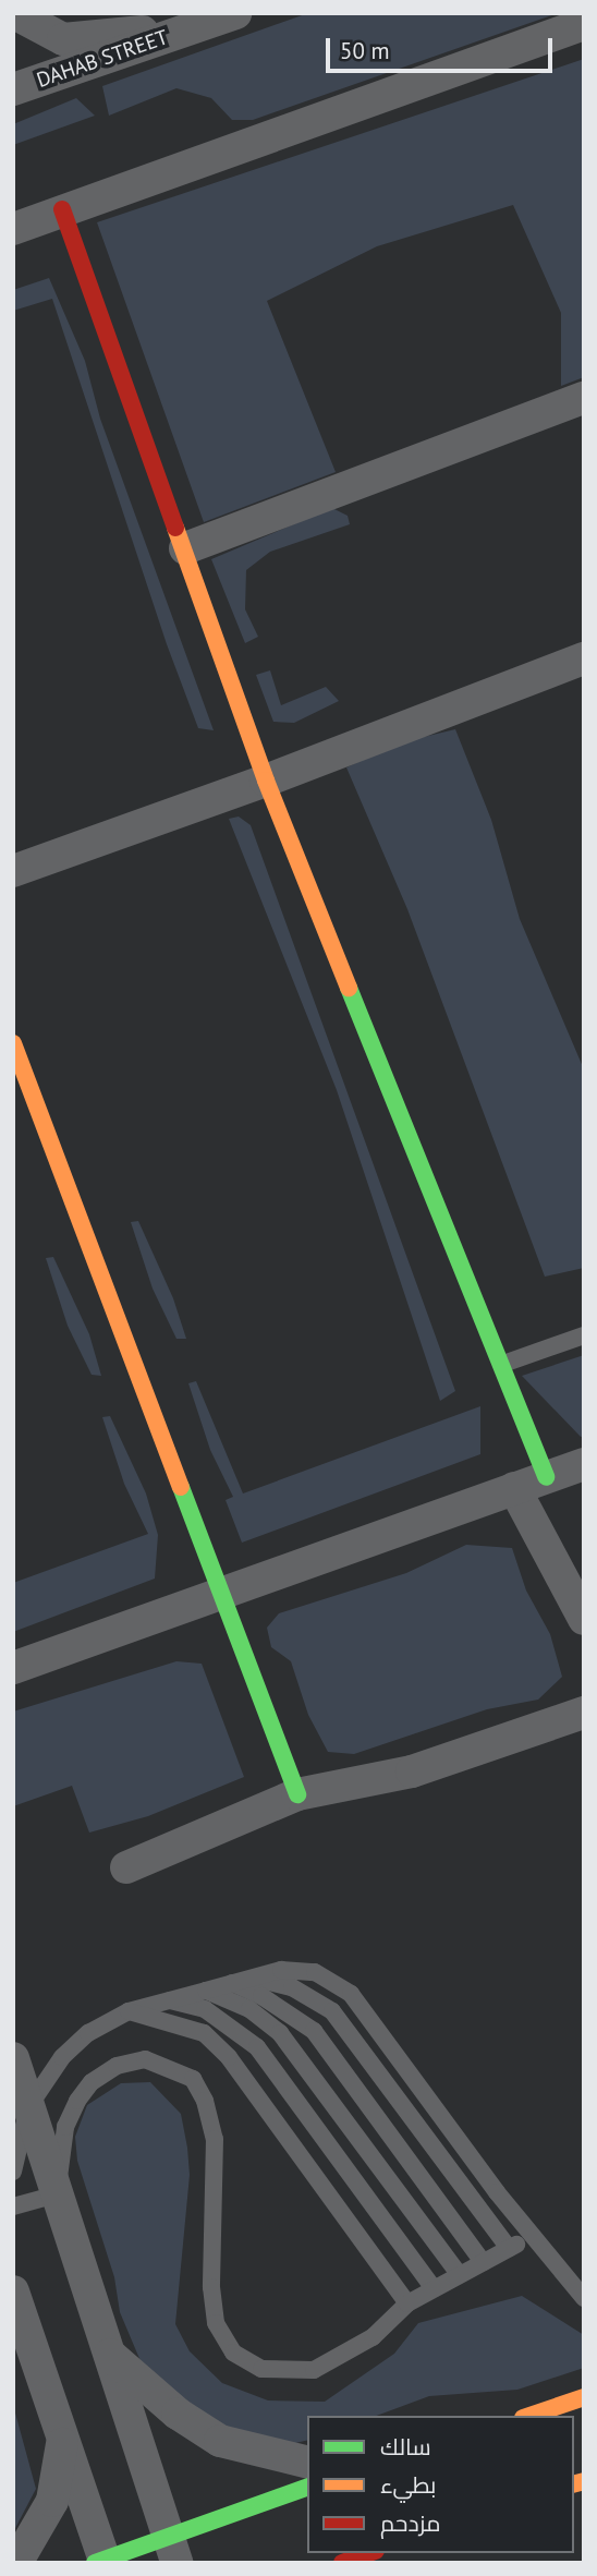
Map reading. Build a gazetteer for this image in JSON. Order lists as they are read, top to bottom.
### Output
{
  "streets": {
    "street": ["DAHAB STREET"]
  },
  "legend": ["سالك", "بطيء", "مزدحم"],
  "scale_bar": "50 m"
}
